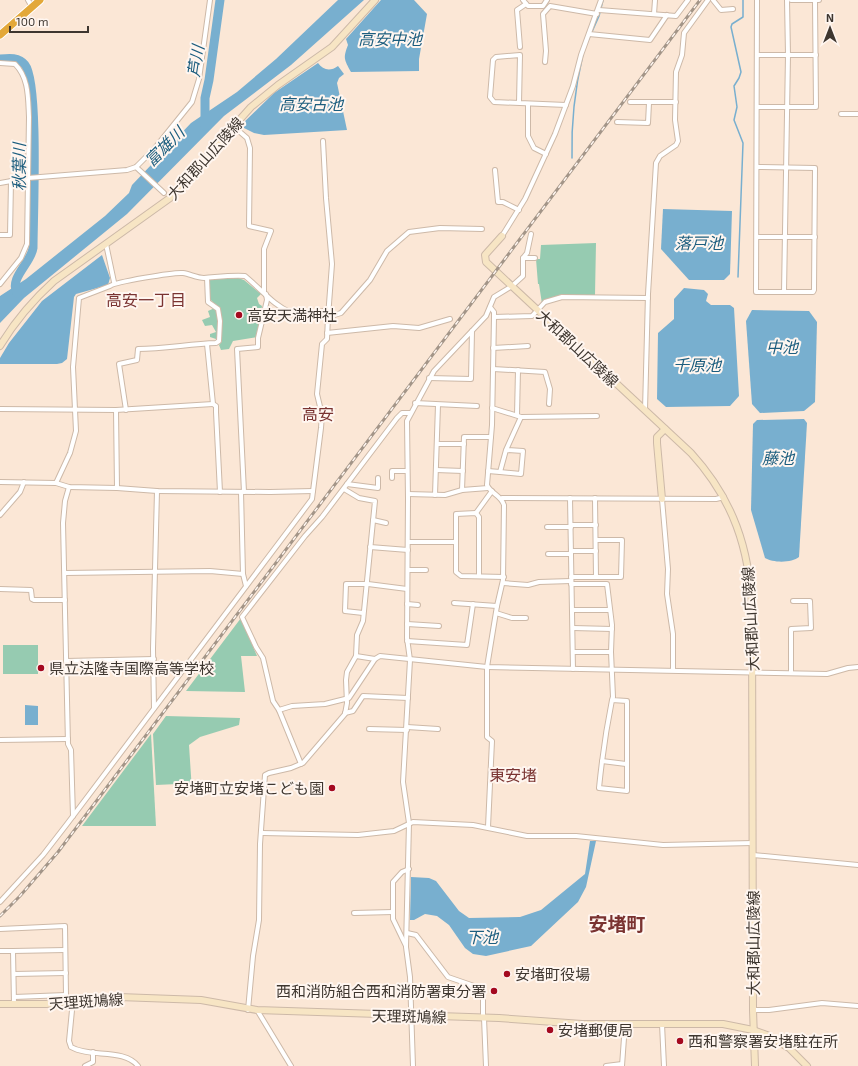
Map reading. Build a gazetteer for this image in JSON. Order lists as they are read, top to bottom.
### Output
{
  "streets": {
    "main road": ["大和郡山広陵線", "天理斑鳩線"]
  },
  "crossings": [
    ["大和郡山広陵線", "天理斑鳩線"]
  ],
  "districts": [
    "高安一丁目",
    "高安",
    "東安堵",
    "安堵町"
  ],
  "water": [
    "高安中池",
    "芦川",
    "高安古池",
    "富雄川",
    "秋葉川",
    "落戸池",
    "中池",
    "千原池",
    "藤池",
    "下池"
  ],
  "places": [
    "高安天満神社",
    "県立法隆寺国際高等学校",
    "安堵町立安堵こども園",
    "安堵町役場",
    "西和消防組合西和消防署東分署",
    "安堵郵便局",
    "西和警察署安堵駐在所"
  ],
  "scale_bar": "100 m",
  "north": "top"
}
